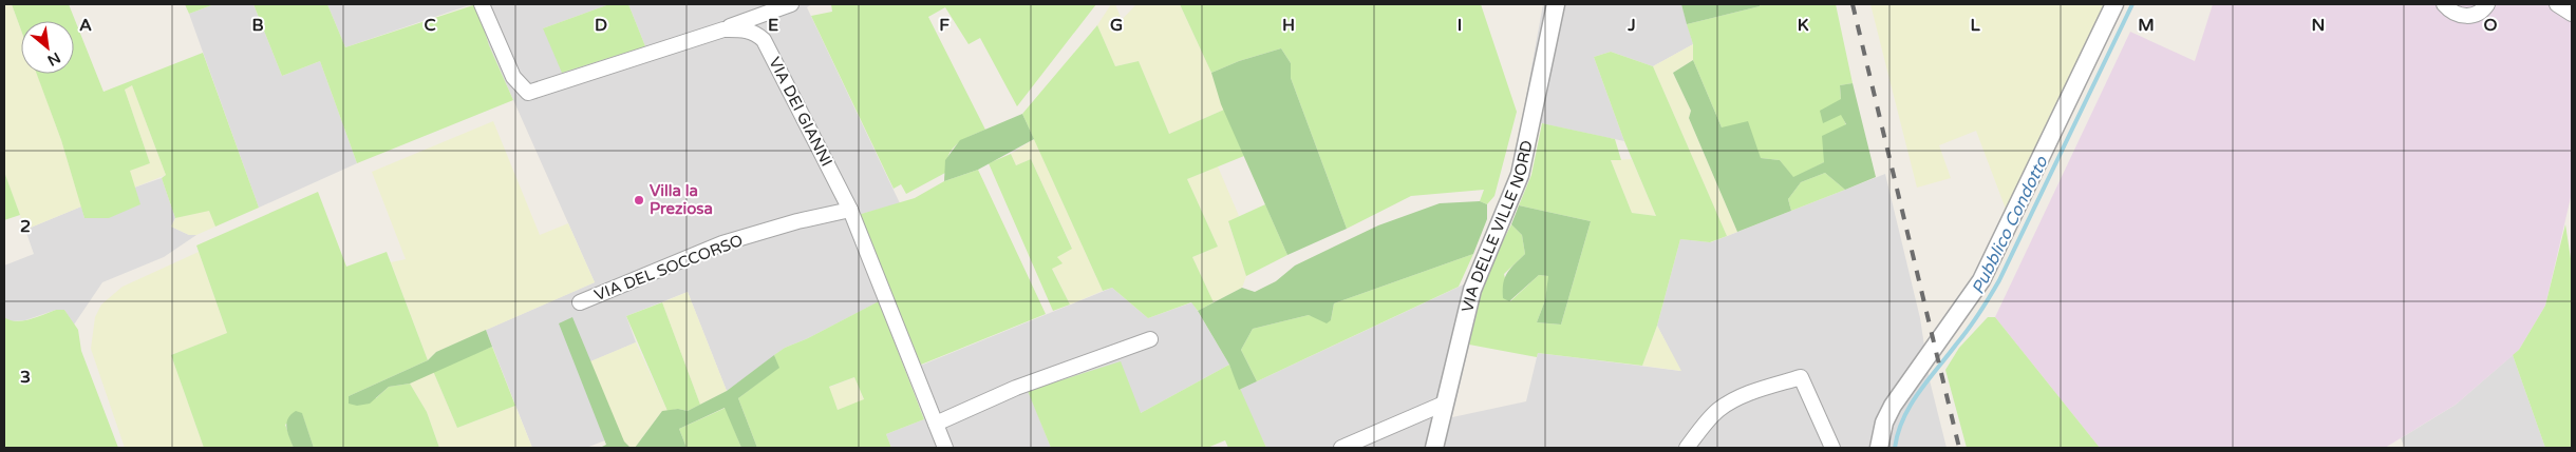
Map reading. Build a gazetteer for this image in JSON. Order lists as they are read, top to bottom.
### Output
{
  "streets": {
    "street": ["VIA DEI GIANNI", "VIA DELLE VILLE NORD", "VIA DEL SOCCORSO"]
  },
  "crossings": [
    ["VIA DEI GIANNI", "VIA DEL SOCCORSO"]
  ],
  "water": ["Pubblico Condotto"],
  "places": ["Villa la Preziosa"],
  "north": "bottom right",
  "grid": {
    "columns": [
      "A",
      "B",
      "C",
      "D",
      "E",
      "F",
      "G",
      "H",
      "I",
      "J",
      "K",
      "L",
      "M",
      "N",
      "O"
    ],
    "rows": ["2", "3"]
  }
}
